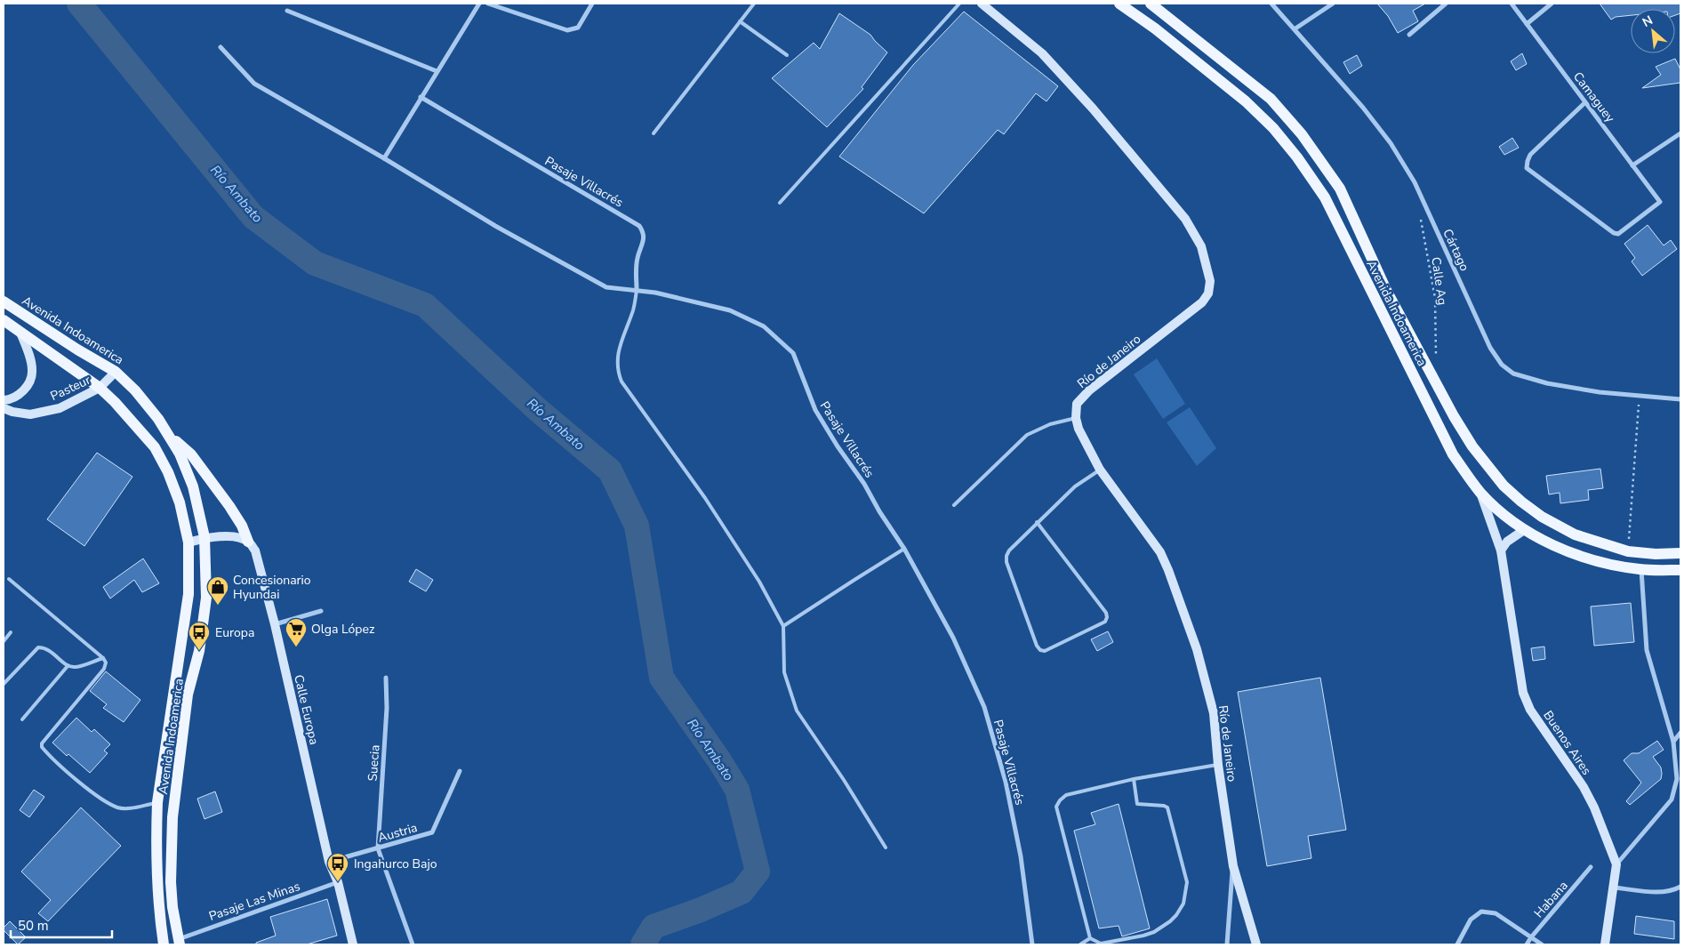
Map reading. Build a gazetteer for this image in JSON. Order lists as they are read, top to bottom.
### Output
{
  "streets": {
    "main road": ["Avenida Indoamerica"],
    "street": [
      "Camaguey",
      "Pasaje Villacrés",
      "Cártago",
      "Río de Janeiro",
      "Pasteur",
      "Calle Europa",
      "Buenos Aires",
      "Suecia",
      "Austria",
      "Habana",
      "Pasaje Las Minas"
    ],
    "path": ["Calle Ag"]
  },
  "crossings": [
    ["Avenida Indoamerica", "Pasteur"],
    ["Avenida Indoamerica", "Buenos Aires"],
    ["Avenida Indoamerica", "Pasaje Las Minas"],
    ["Calle Europa", "Austria"],
    ["Calle Europa", "Pasaje Las Minas"],
    ["Suecia", "Austria"]
  ],
  "water": ["Río Ambato"],
  "places": {
    "shop": ["Concesionario Hyundai"],
    "supermarket": ["Olga López"],
    "bus stop": ["Europa", "Ingahurco Bajo"]
  },
  "scale_bar": "50 m",
  "north": "top left"
}
